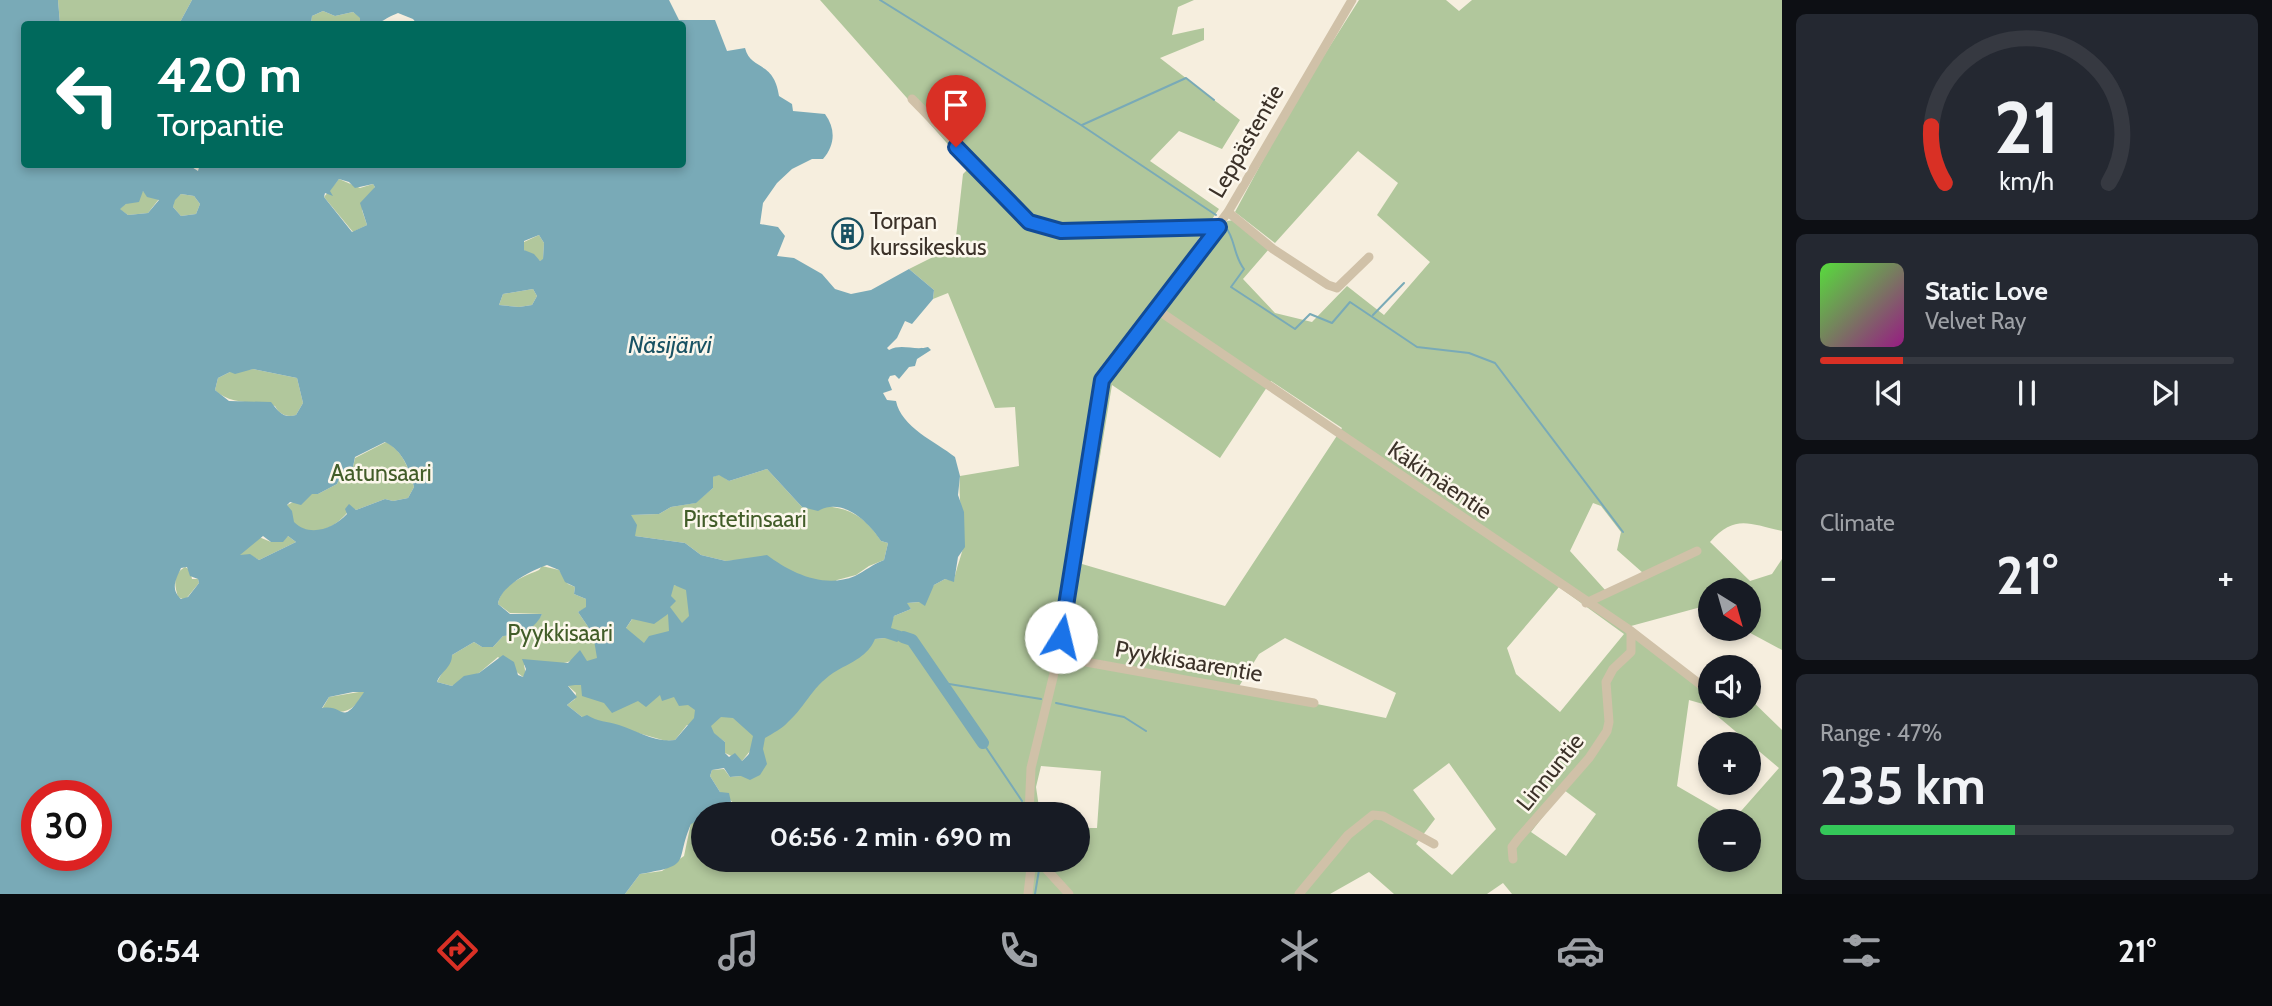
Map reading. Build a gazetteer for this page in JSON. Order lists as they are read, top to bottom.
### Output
{
  "streets": {
    "street": [
      "Leppästentie",
      "Käkimäentie",
      "Pyykkisaarentie",
      "Linnuntie"
    ]
  },
  "crossings": [
    ["Leppästentie", "Käkimäentie"],
    ["Leppästentie", "Pyykkisaarentie"],
    ["Käkimäentie", "Linnuntie"]
  ],
  "water": ["Näsijärvi"],
  "parks": ["Aatunsaari", "Pirstetinsaari", "Pyykkisaari"],
  "places": {
    "building": ["Torpan kurssikeskus"]
  },
  "north": "bottom right",
  "page": {
    "turn": ["420 m", "Torpantie"],
    "song": ["Static Love", "Velvet Ray"],
    "tile": [
      "Climate",
      ["Range · 47%", "235 km"]
    ],
    "heat": ["−", "21°", "+"],
    "map_buttons": ["+", "−"],
    "limit": "30",
    "trip": "06:56 · 2 min · 690 m",
    "tabs": ["06:54", "21°"],
    "gauge": ["21", "km/h"]
  }
}
